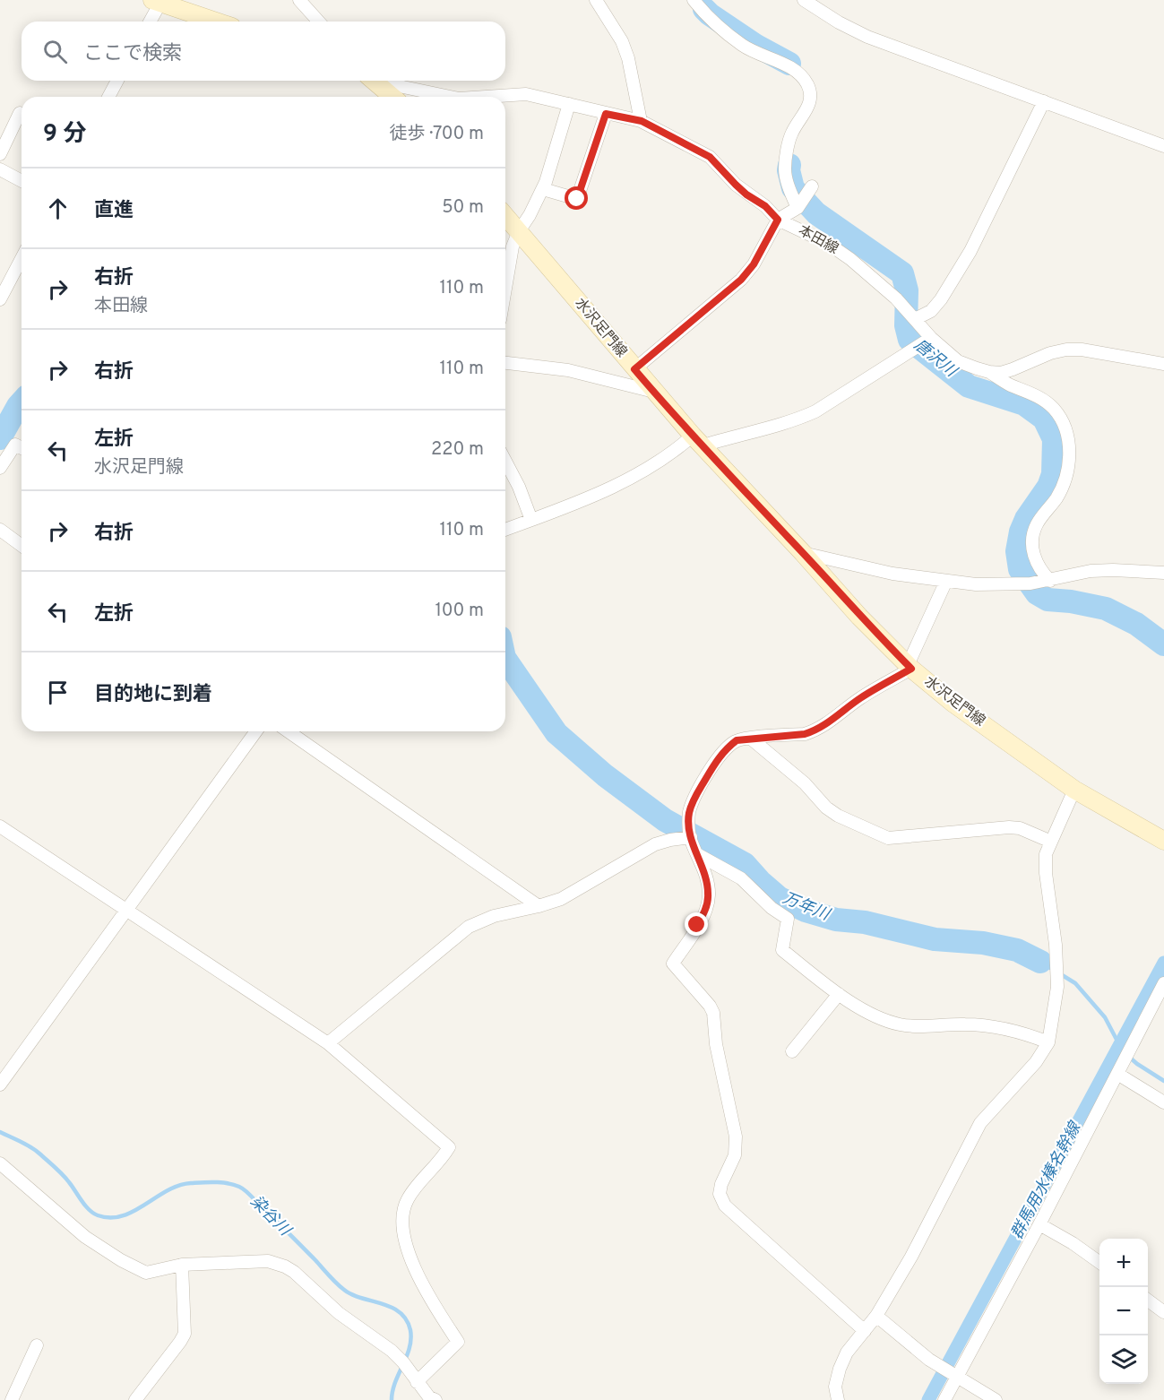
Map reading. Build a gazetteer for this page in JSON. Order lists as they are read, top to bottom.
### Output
{
  "streets": {
    "main road": ["水沢足門線"],
    "street": ["本田線"]
  },
  "water": [
    "唐沢川",
    "万年川",
    "群馬用水榛名幹線",
    "染谷川"
  ],
  "page": {
    "search": "ここで検索",
    "heading": ["9 分", "徒歩 · 700 m"],
    "list": [
      ["直進", "50 m"],
      ["右折", "本田線", "110 m"],
      ["右折", "110 m"],
      ["左折", "水沢足門線", "220 m"],
      ["右折", "110 m"],
      ["左折", "100 m"],
      "目的地に到着"
    ],
    "map_buttons": ["+", "−"]
  }
}
